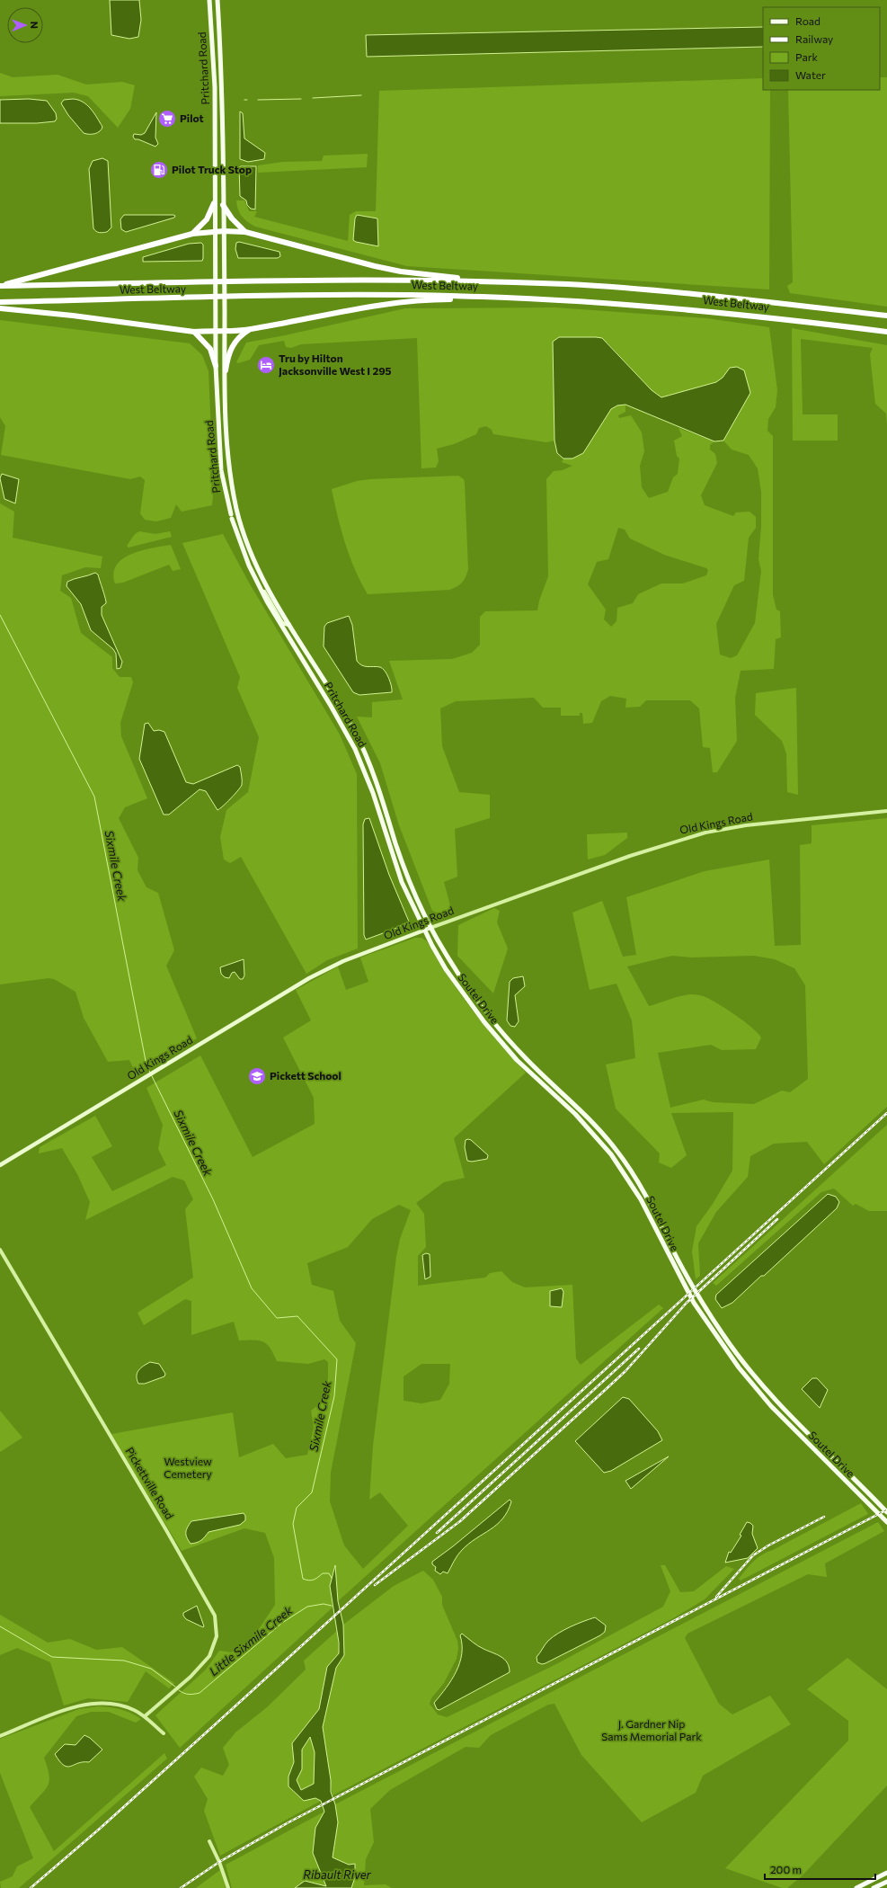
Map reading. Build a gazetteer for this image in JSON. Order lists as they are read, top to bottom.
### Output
{
  "streets": {
    "highway": ["West Beltway"],
    "main road": ["Pritchard Road", "Old Kings Road", "Soutel Drive"],
    "street": ["Pickettville Road"]
  },
  "crossings": [
    ["Pritchard Road", "Old Kings Road"],
    ["Pritchard Road", "Soutel Drive"],
    ["Old Kings Road", "Soutel Drive"]
  ],
  "water": ["Sixmile Creek", "Little Sixmile Creek", "Ribault River"],
  "parks": ["Westview Cemetery", "J. Gardner Nip Sams Memorial Park"],
  "places": {
    "supermarket": ["Pilot"],
    "fuel station": ["Pilot Truck Stop"],
    "hotel": ["Tru by Hilton Jacksonville West I 295"],
    "school or university": ["Pickett School"]
  },
  "legend": [
    "Road",
    "Railway",
    "Park",
    "Water"
  ],
  "scale_bar": "200 m",
  "north": "right"
}
